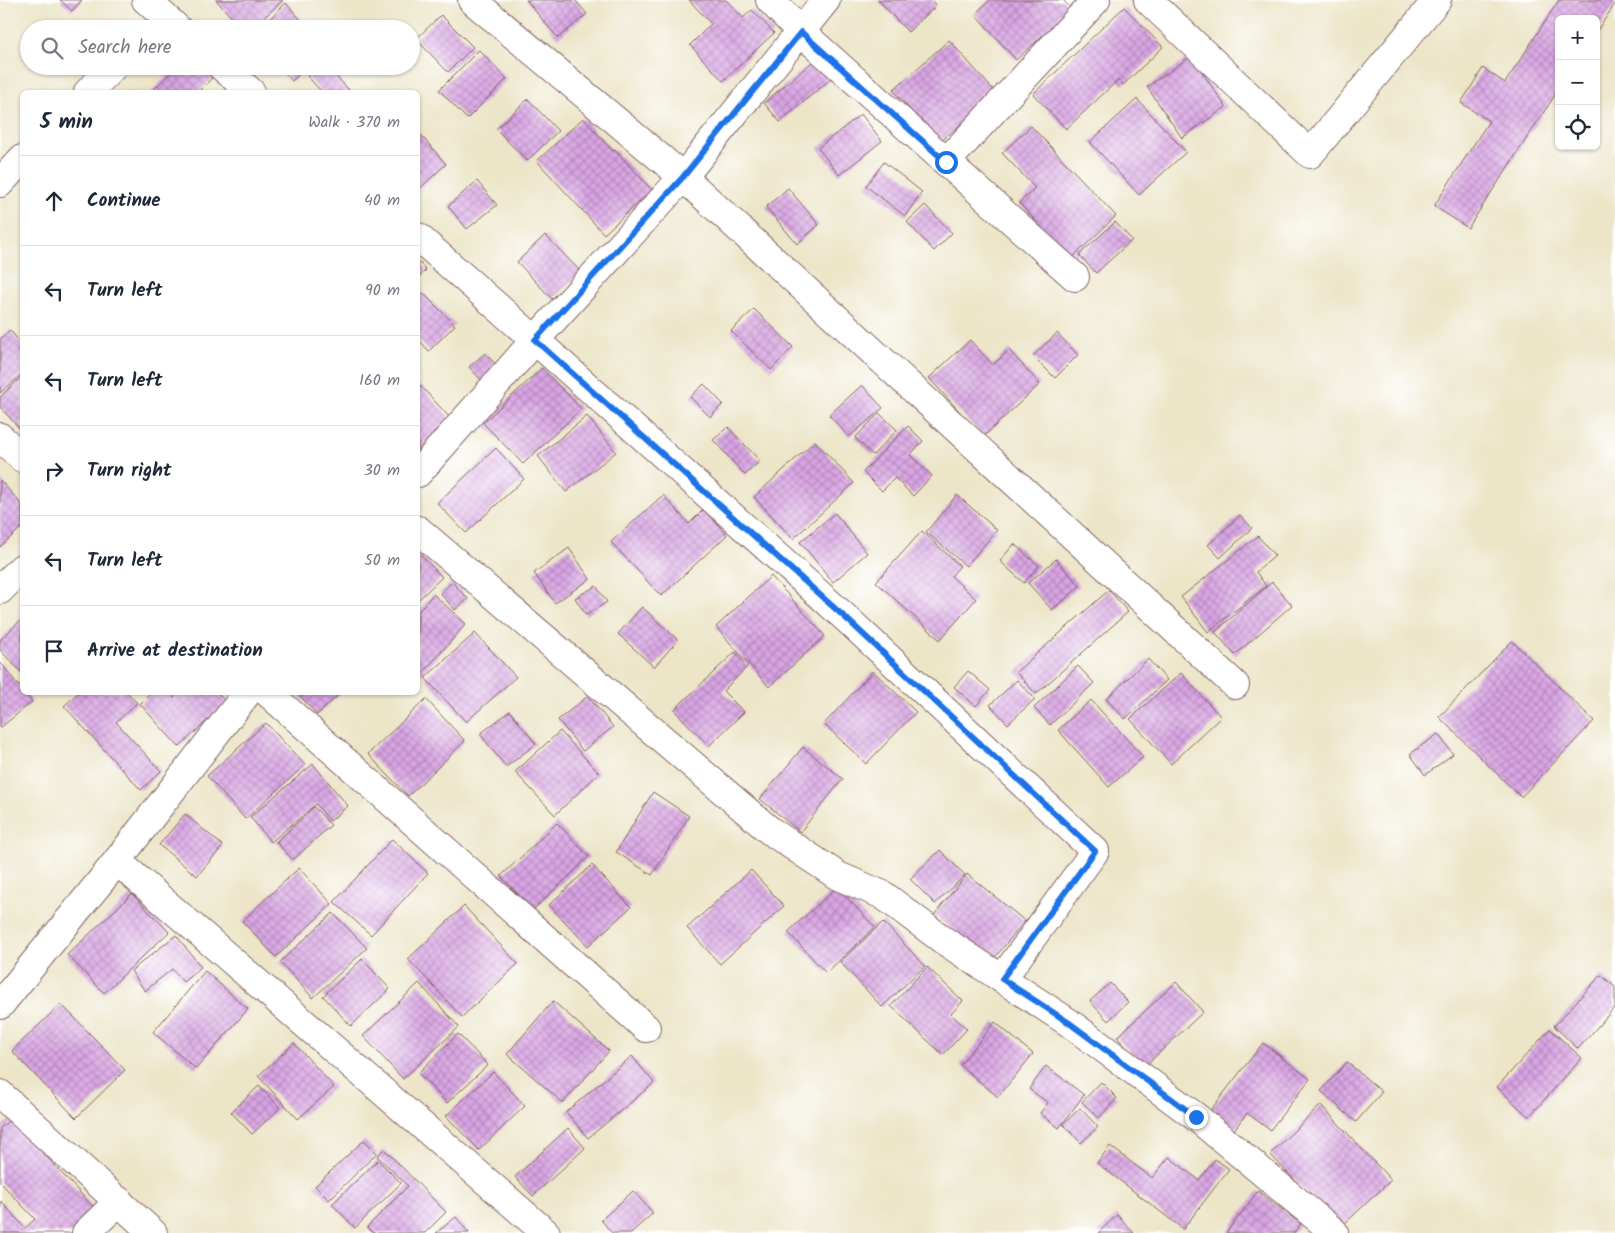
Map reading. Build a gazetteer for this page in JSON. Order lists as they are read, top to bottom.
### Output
{
  "page": {
    "map_buttons": ["+", "−"],
    "search": "Search here",
    "heading": ["5 min", "Walk · 370 m"],
    "list": [
      ["Continue", "40 m"],
      ["Turn left", "90 m"],
      ["Turn left", "160 m"],
      ["Turn right", "30 m"],
      ["Turn left", "50 m"],
      "Arrive at destination"
    ]
  }
}
